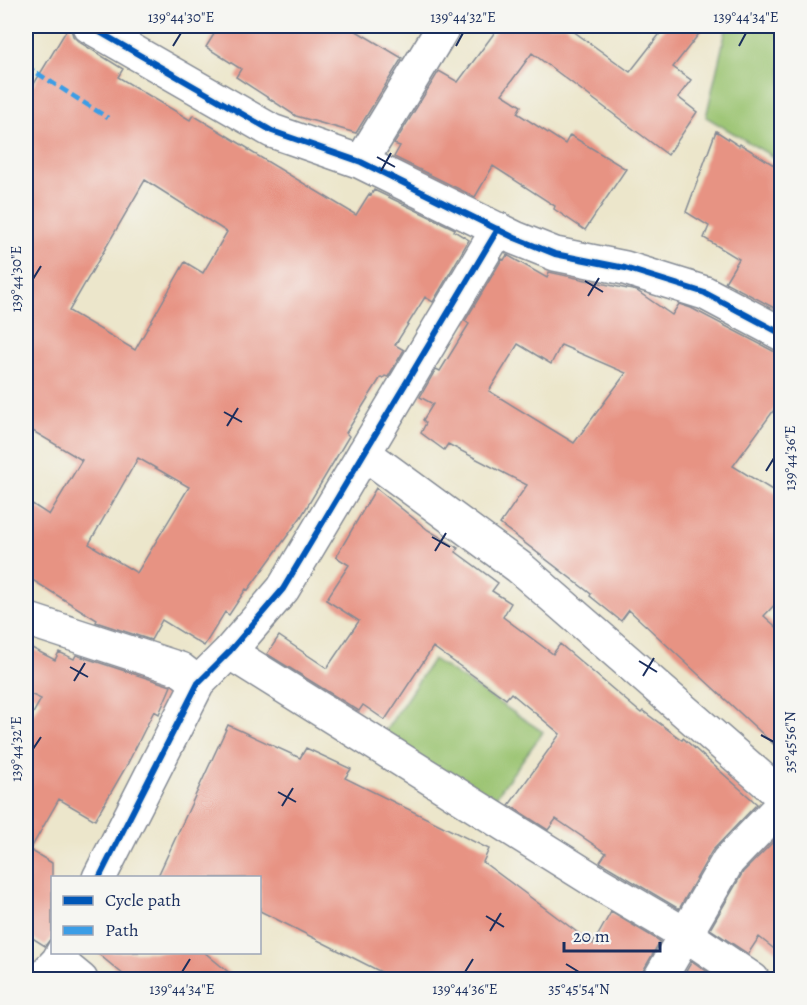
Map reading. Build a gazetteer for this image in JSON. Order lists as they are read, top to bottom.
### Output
{
  "legend": ["Cycle path", "Path"],
  "scale_bar": "20 m",
  "coordinates": [
    "139°44'30\"E",
    "139°44'32\"E",
    "139°44'34\"E",
    "139°44'36\"E",
    "35°45'56\"N",
    "35°45'54\"N"
  ]
}
